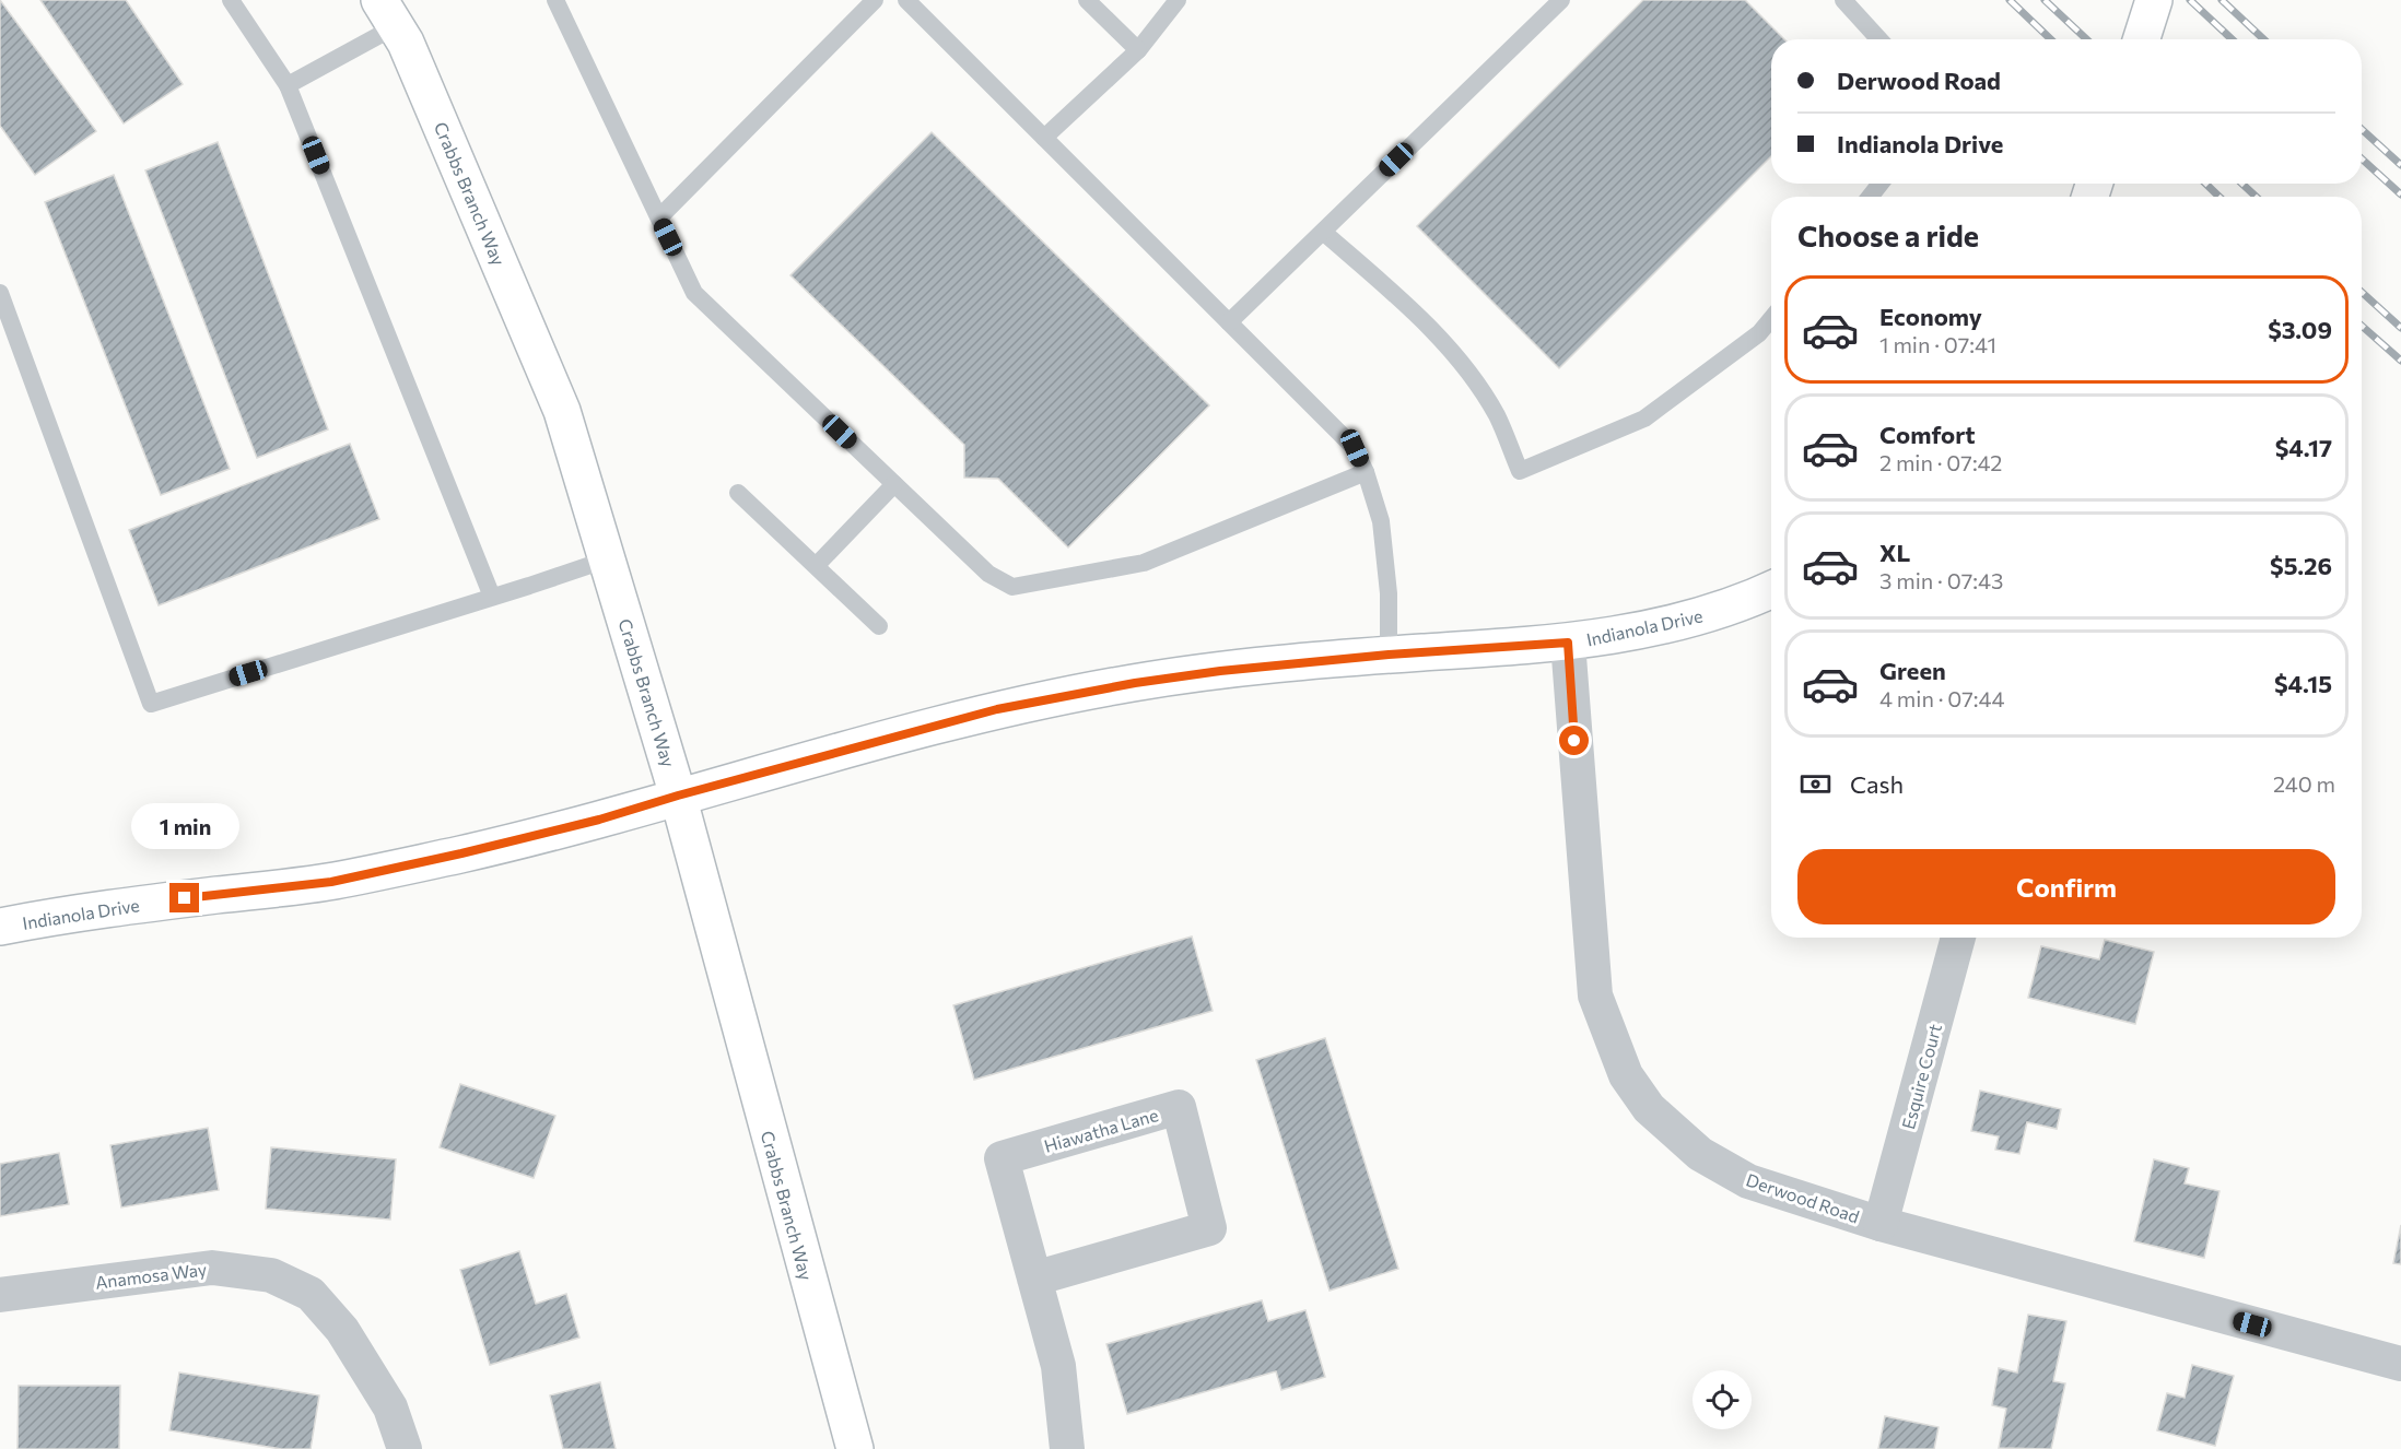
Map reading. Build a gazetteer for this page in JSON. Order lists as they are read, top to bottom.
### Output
{
  "streets": {
    "street": [
      "Crabbs Branch Way",
      "Indianola Drive",
      "Esquire Court",
      "Hiawatha Lane",
      "Derwood Road",
      "Anamosa Way"
    ]
  },
  "crossings": [
    ["Crabbs Branch Way", "Indianola Drive"],
    ["Indianola Drive", "Derwood Road"],
    ["Esquire Court", "Derwood Road"]
  ],
  "page": {
    "banner": ["Derwood Road", "Indianola Drive"],
    "heading": "Choose a ride",
    "list": [
      {
        "name": "Economy",
        "note": "1 min · 07:41",
        "value": "$3.09"
      },
      {
        "name": "Comfort",
        "note": "2 min · 07:42",
        "value": "$4.17"
      },
      {
        "name": "XL",
        "note": "3 min · 07:43",
        "value": "$5.26"
      },
      {
        "name": "Green",
        "note": "4 min · 07:44",
        "value": "$4.15"
      }
    ],
    "pay": ["Cash", "240 m"],
    "bubble": "1 min",
    "buttons": "Confirm"
  }
}
